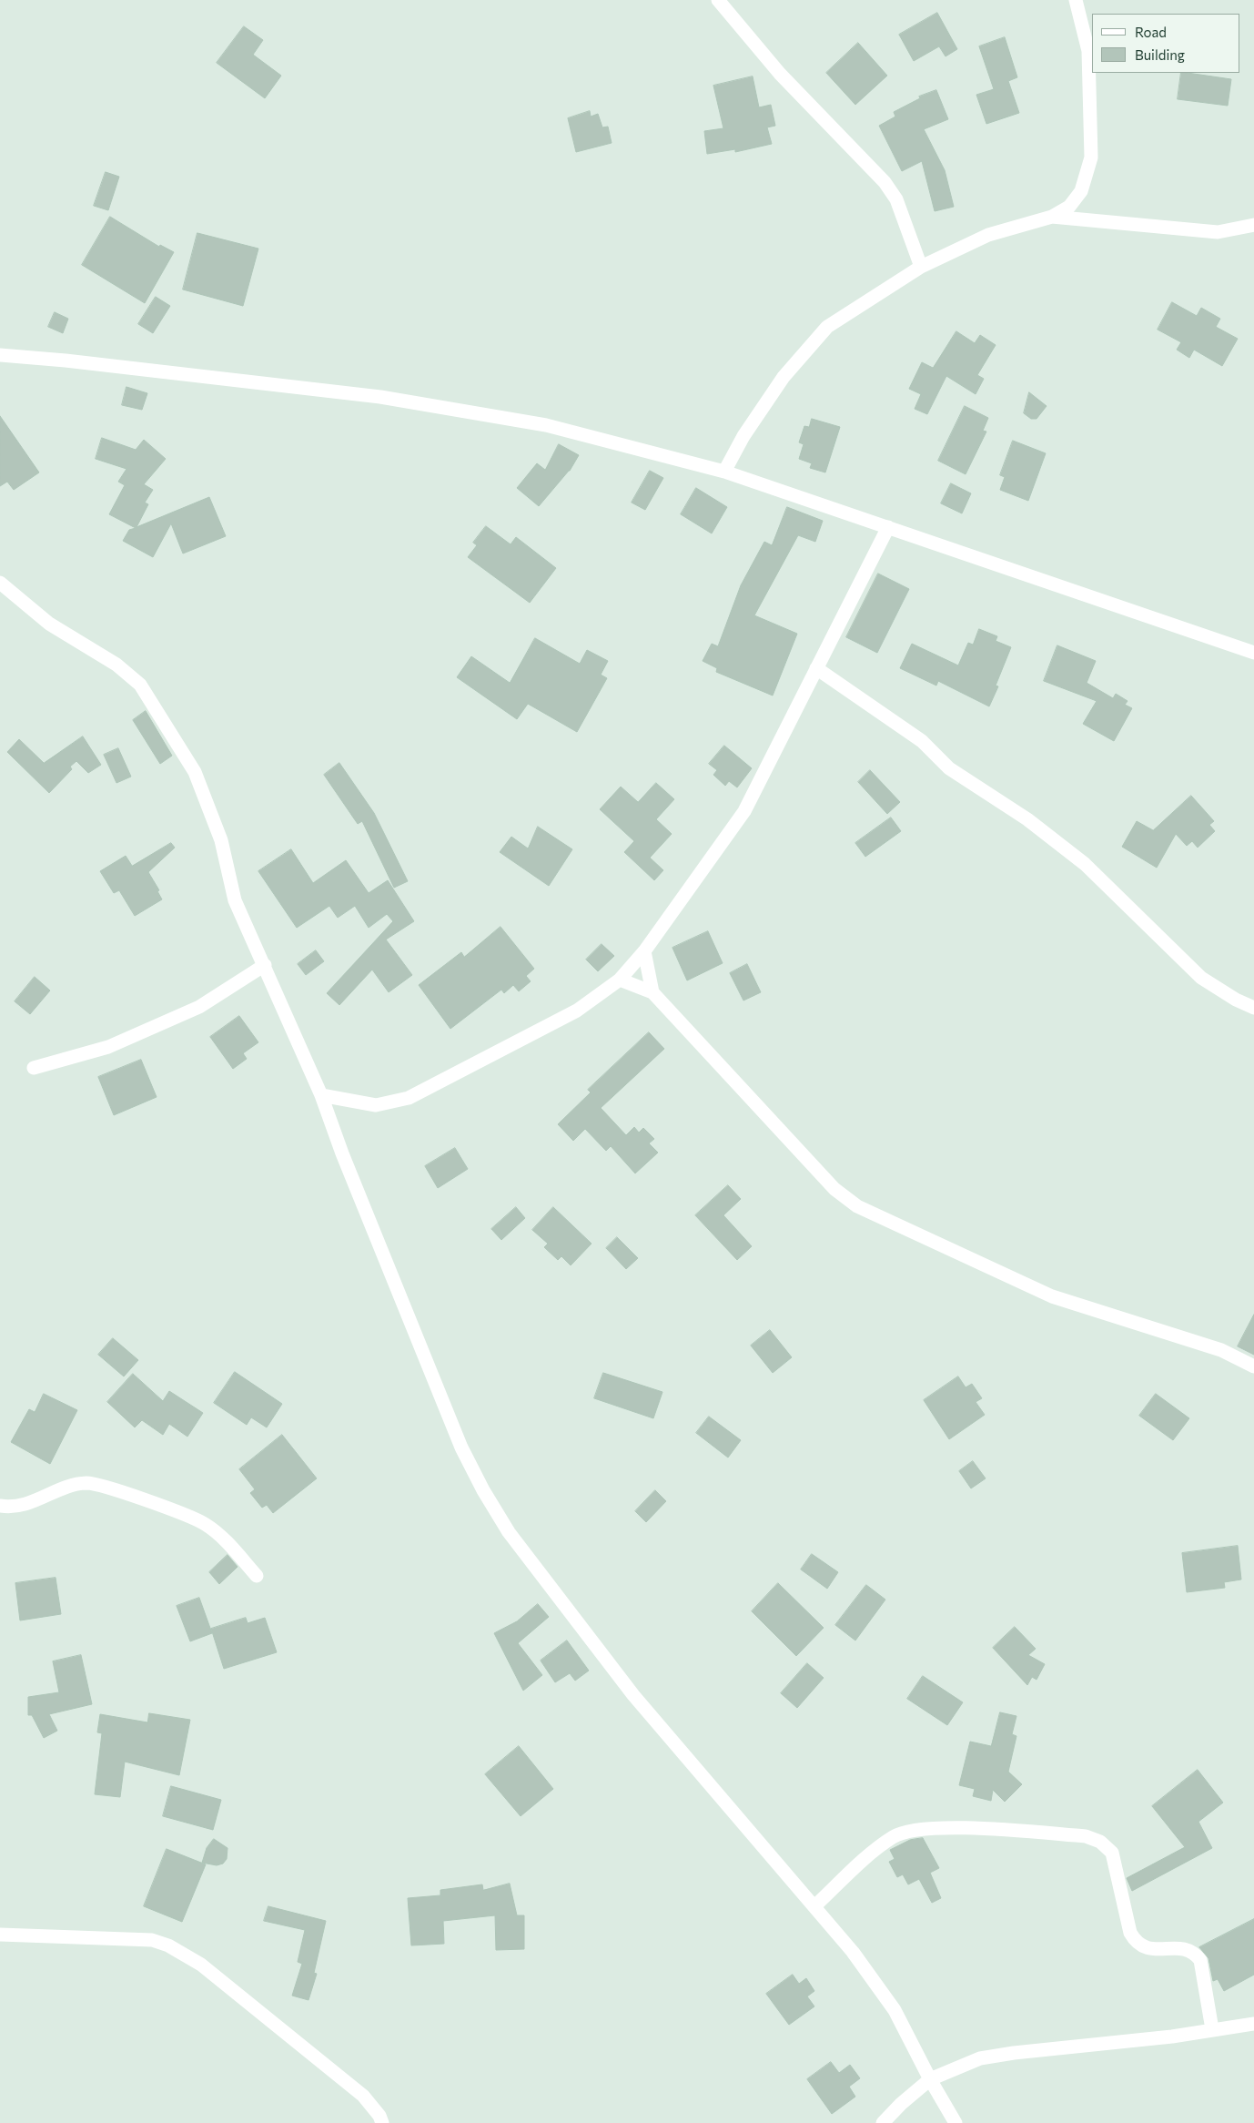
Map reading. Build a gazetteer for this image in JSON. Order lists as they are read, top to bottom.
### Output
{
  "legend": ["Road", "Building"]
}
